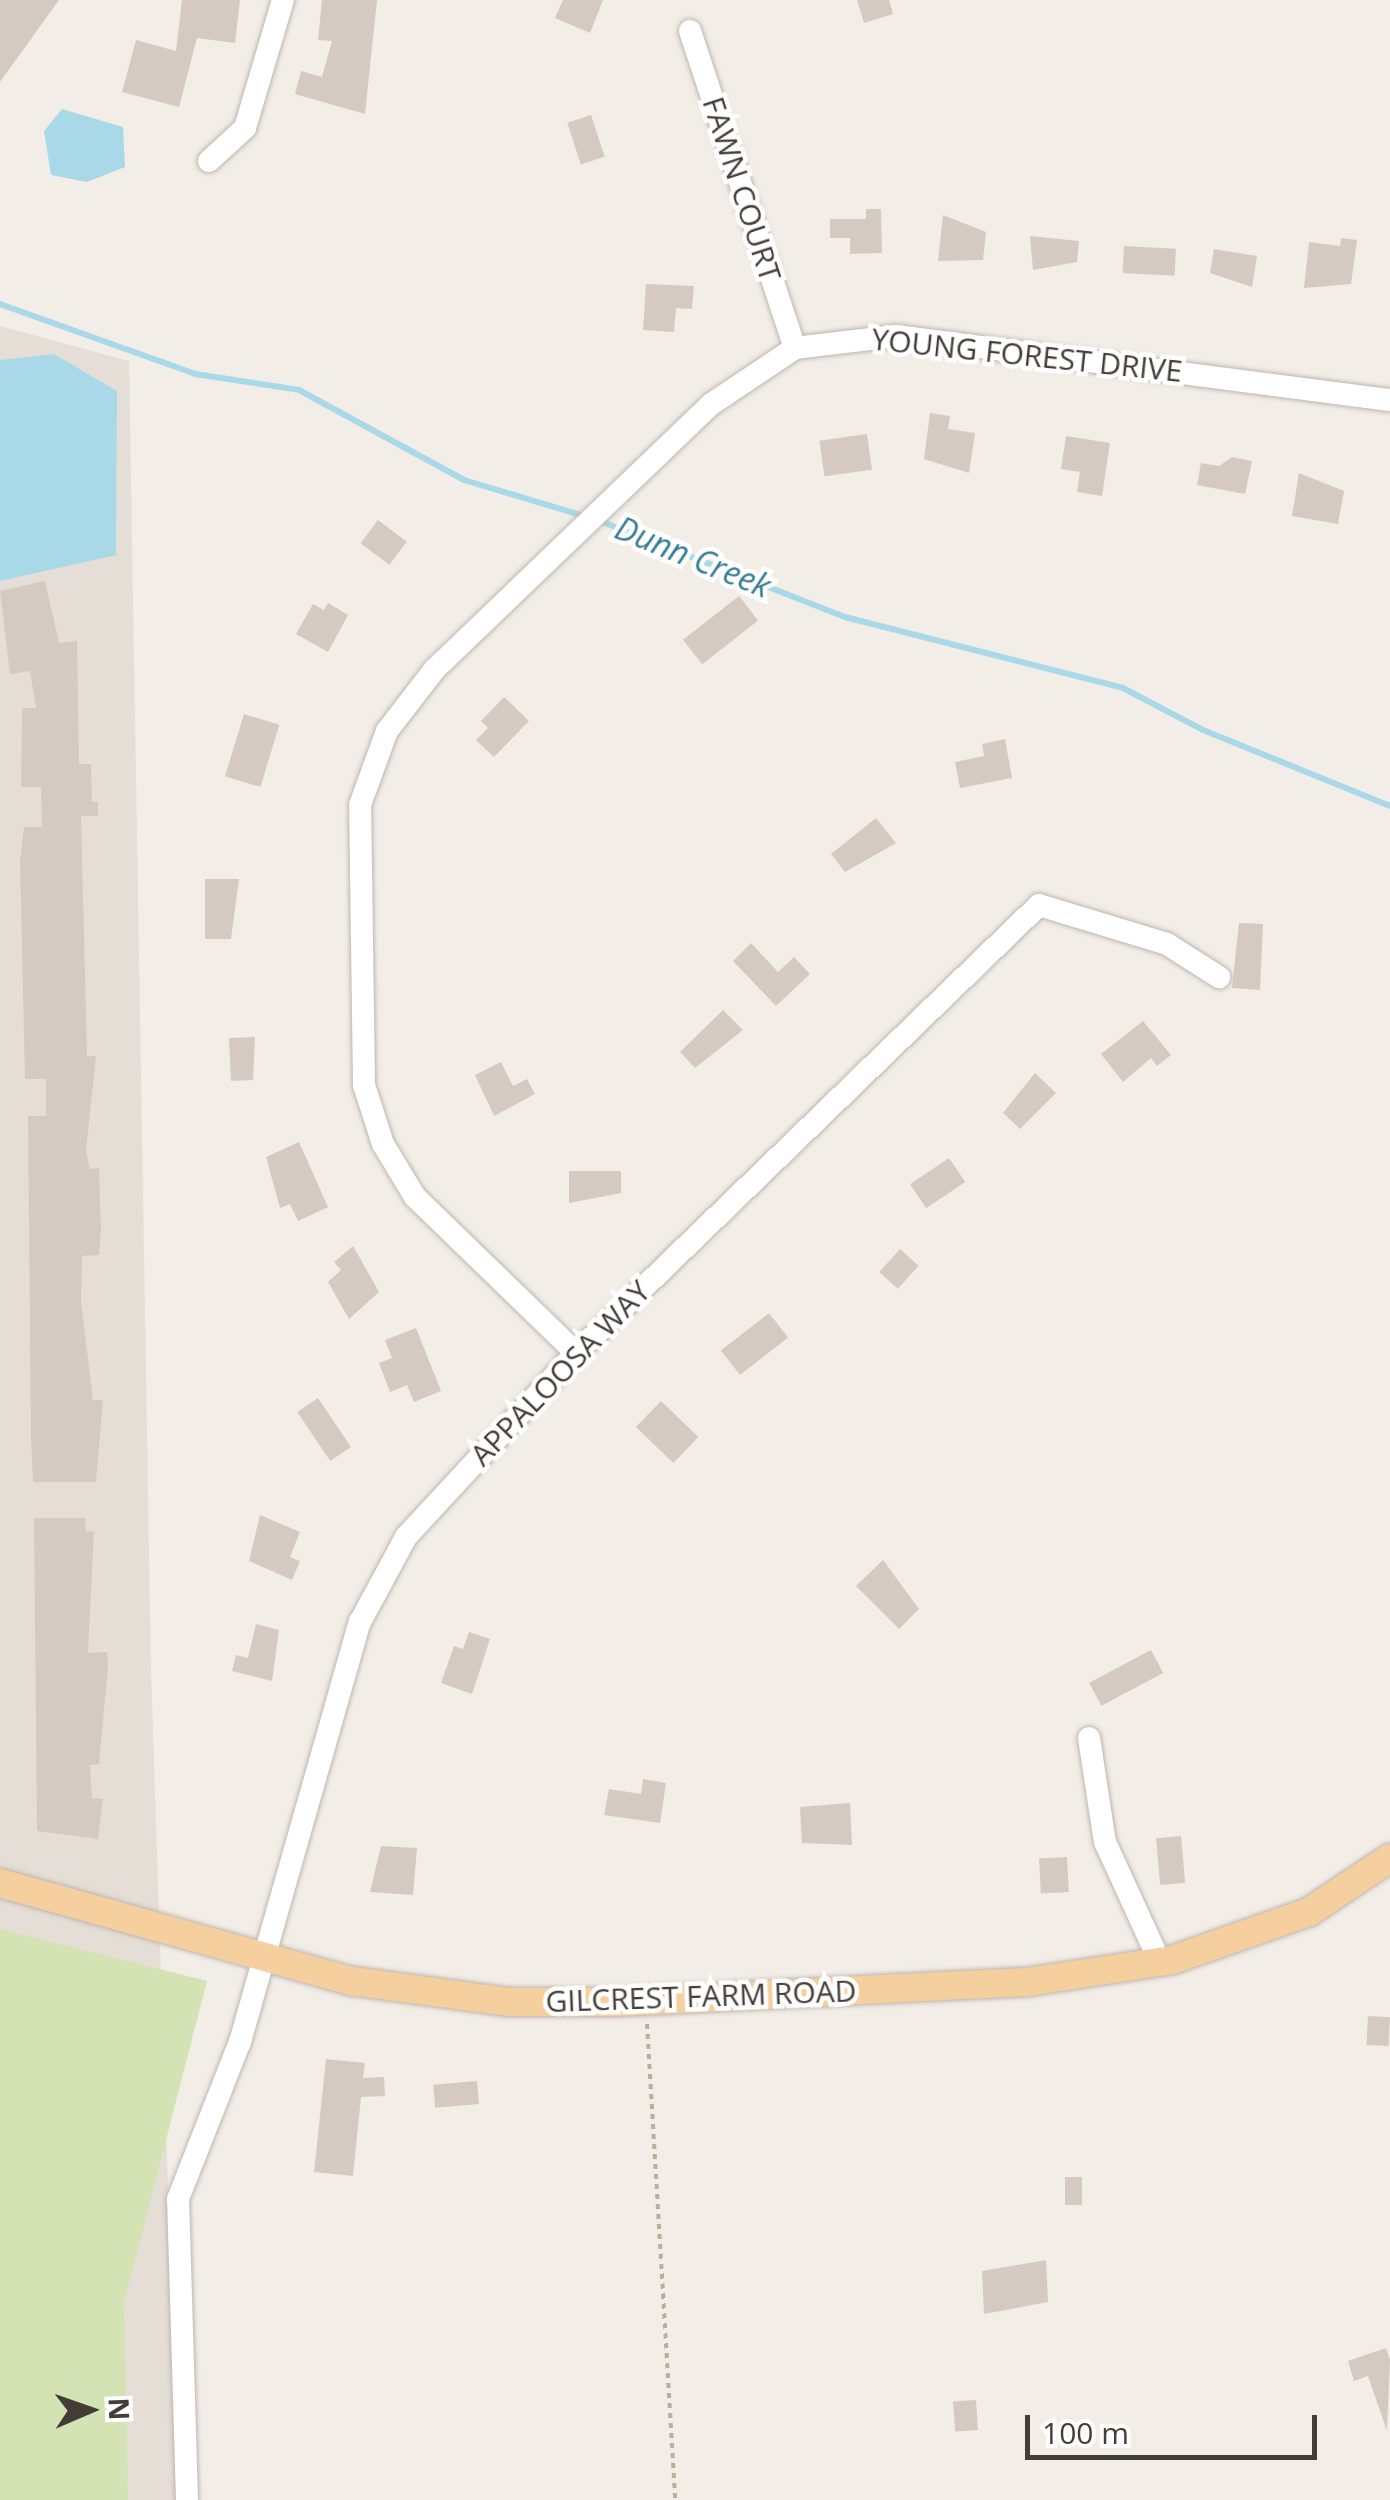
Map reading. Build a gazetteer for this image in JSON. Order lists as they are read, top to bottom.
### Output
{
  "streets": {
    "main road": ["GILCREST FARM ROAD"],
    "street": ["FAWN COURT", "YOUNG FOREST DRIVE", "APPALOOSA WAY"]
  },
  "crossings": [
    ["FAWN COURT", "YOUNG FOREST DRIVE"],
    ["YOUNG FOREST DRIVE", "APPALOOSA WAY"],
    ["APPALOOSA WAY", "GILCREST FARM ROAD"]
  ],
  "water": ["Dunn Creek"],
  "scale_bar": "100 m",
  "north": "right"
}
